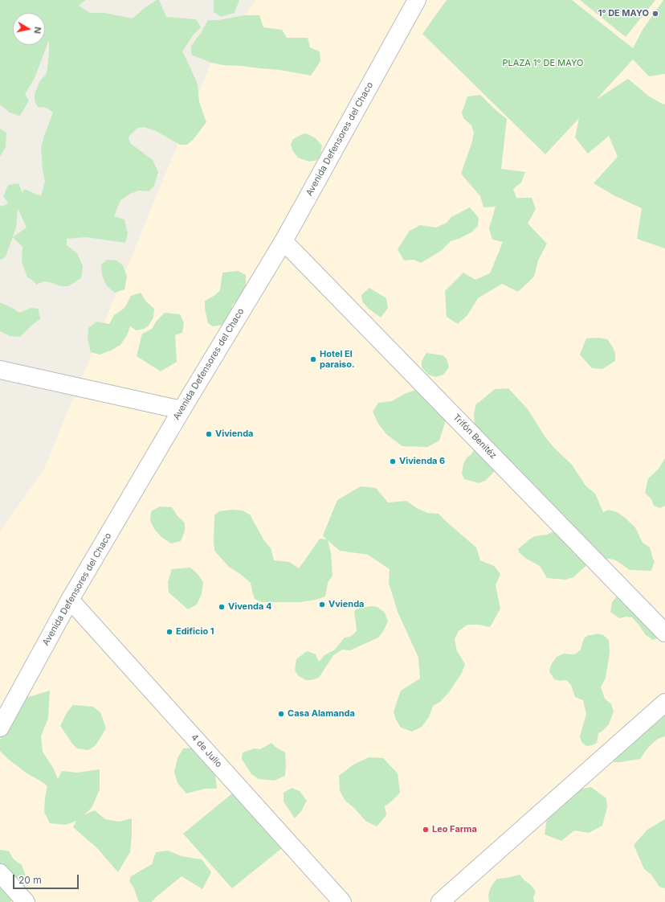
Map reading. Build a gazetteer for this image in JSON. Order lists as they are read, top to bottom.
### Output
{
  "streets": {
    "street": ["Avenida Defensores del Chaco", "Trifón Benitéz", "4 de Julio"]
  },
  "crossings": [
    ["Avenida Defensores del Chaco", "Trifón Benitéz"],
    ["Avenida Defensores del Chaco", "4 de Julio"]
  ],
  "parks": ["PLAZA 1° DE MAYO"],
  "places": [
    "1° DE MAYO",
    "Hotel El paraiso.",
    "Vivienda",
    "Vivienda 6",
    "Vvienda",
    "Vivenda 4",
    "Edificio 1",
    "Casa Alamanda",
    "Leo Farma"
  ],
  "scale_bar": "20 m",
  "north": "right"
}
